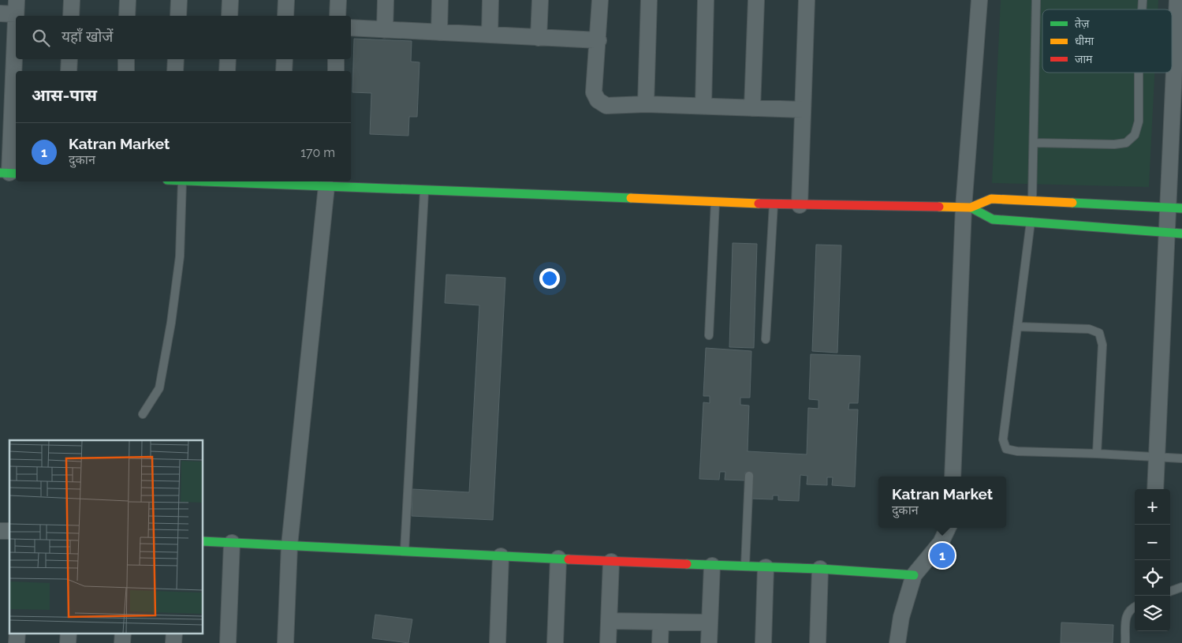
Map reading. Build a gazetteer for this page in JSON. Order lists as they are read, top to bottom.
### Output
{
  "legend": ["तेज़", "धीमा", "जाम"],
  "page": {
    "search": "यहाँ खोजें",
    "heading": "आस-पास",
    "list": [
      {
        "mark": "1",
        "name": "Katran Market",
        "note": "दुकान",
        "value": "170 m"
      }
    ],
    "popup": ["Katran Market", "दुकान"],
    "map_buttons": ["+", "−"],
    "pins": "1"
  }
}
